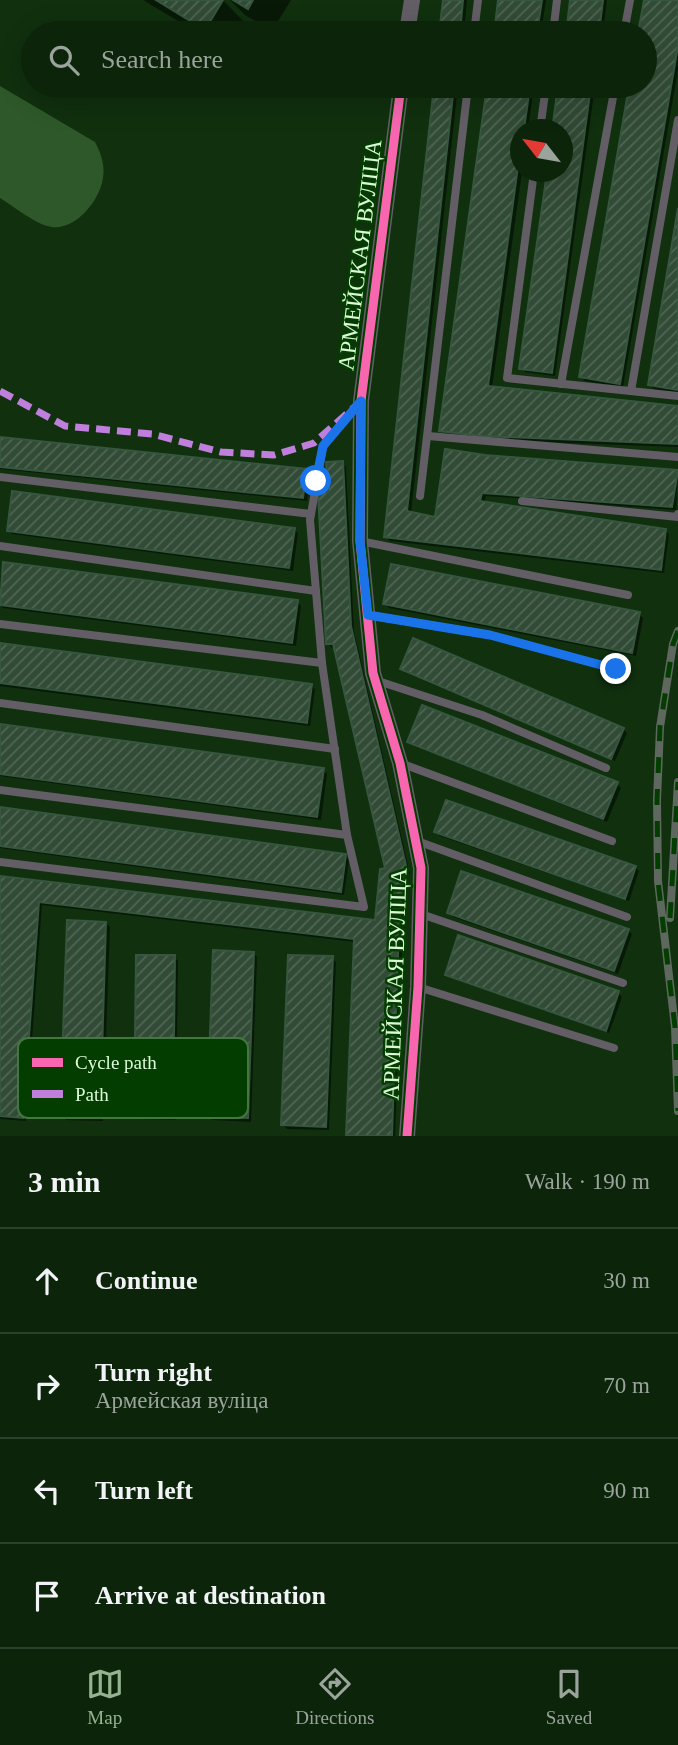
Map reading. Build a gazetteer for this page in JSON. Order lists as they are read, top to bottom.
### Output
{
  "streets": {
    "street": ["АРМЕЙСКАЯ ВУЛІЦА"]
  },
  "legend": ["Cycle path", "Path"],
  "north": "top left",
  "page": {
    "search": "Search here",
    "heading": ["3 min", "Walk · 190 m"],
    "list": [
      ["Continue", "30 m"],
      ["Turn right", "Армейская вуліца", "70 m"],
      ["Turn left", "90 m"],
      "Arrive at destination"
    ],
    "nav": ["Map", "Directions", "Saved"]
  }
}
